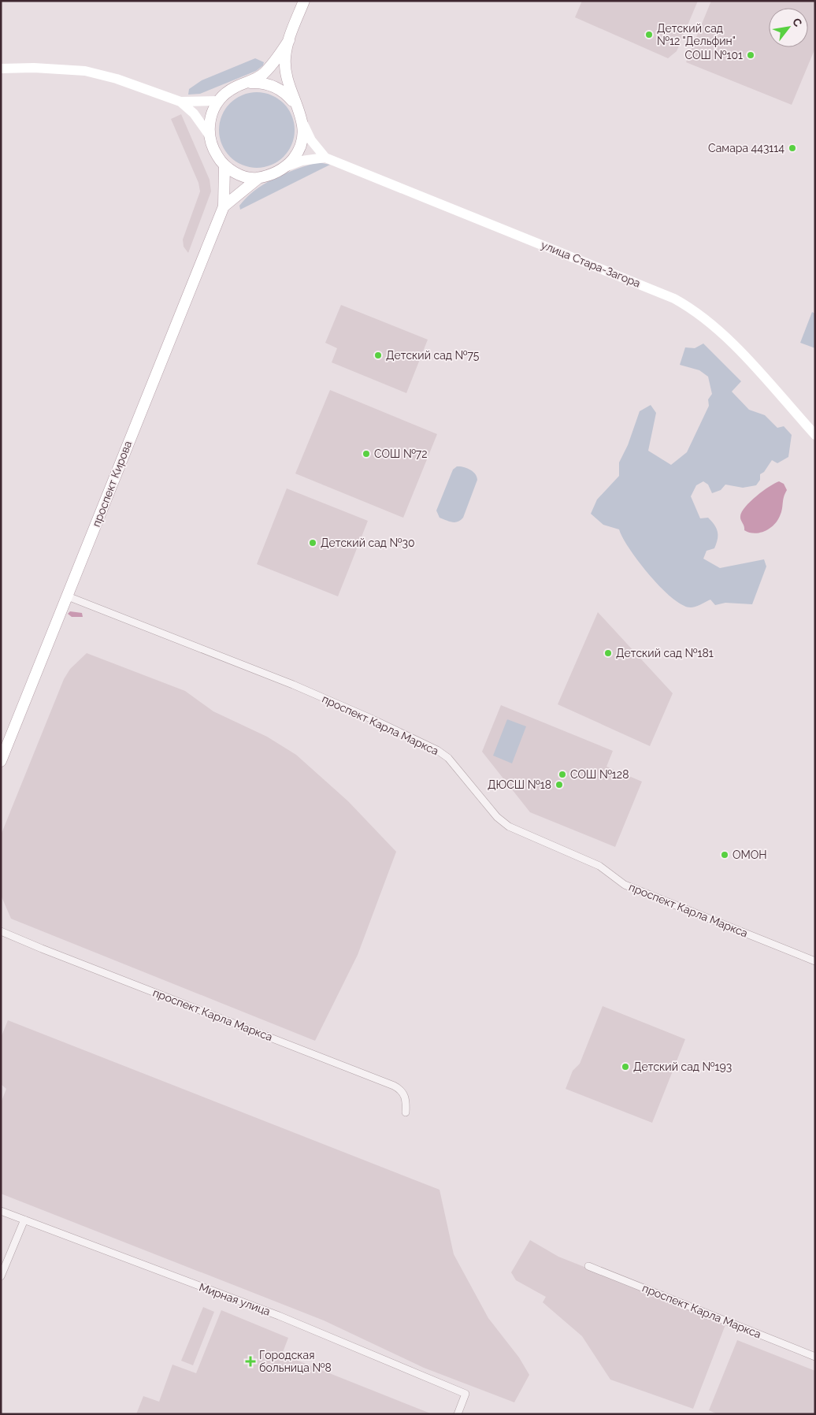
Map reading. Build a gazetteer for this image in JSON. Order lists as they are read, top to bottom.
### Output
{
  "streets": {
    "main road": ["улица Стара-Загора", "проспект Кирова"],
    "street": ["проспект Карла Маркса", "Мирная улица"]
  },
  "crossings": [
    ["проспект Кирова", "проспект Карла Маркса"]
  ],
  "places": {
    "other": [
      "Детский сад №12 \"Дельфин\"",
      "СОШ №101",
      "Самара 443114",
      "Детский сад №75",
      "СОШ №72",
      "Детский сад №30",
      "Детский сад №181",
      "СОШ №128",
      "ДЮСШ №18",
      "ОМОН",
      "Детский сад №193"
    ],
    "health": ["Городская больница №8"]
  },
  "north": "top right"
}
